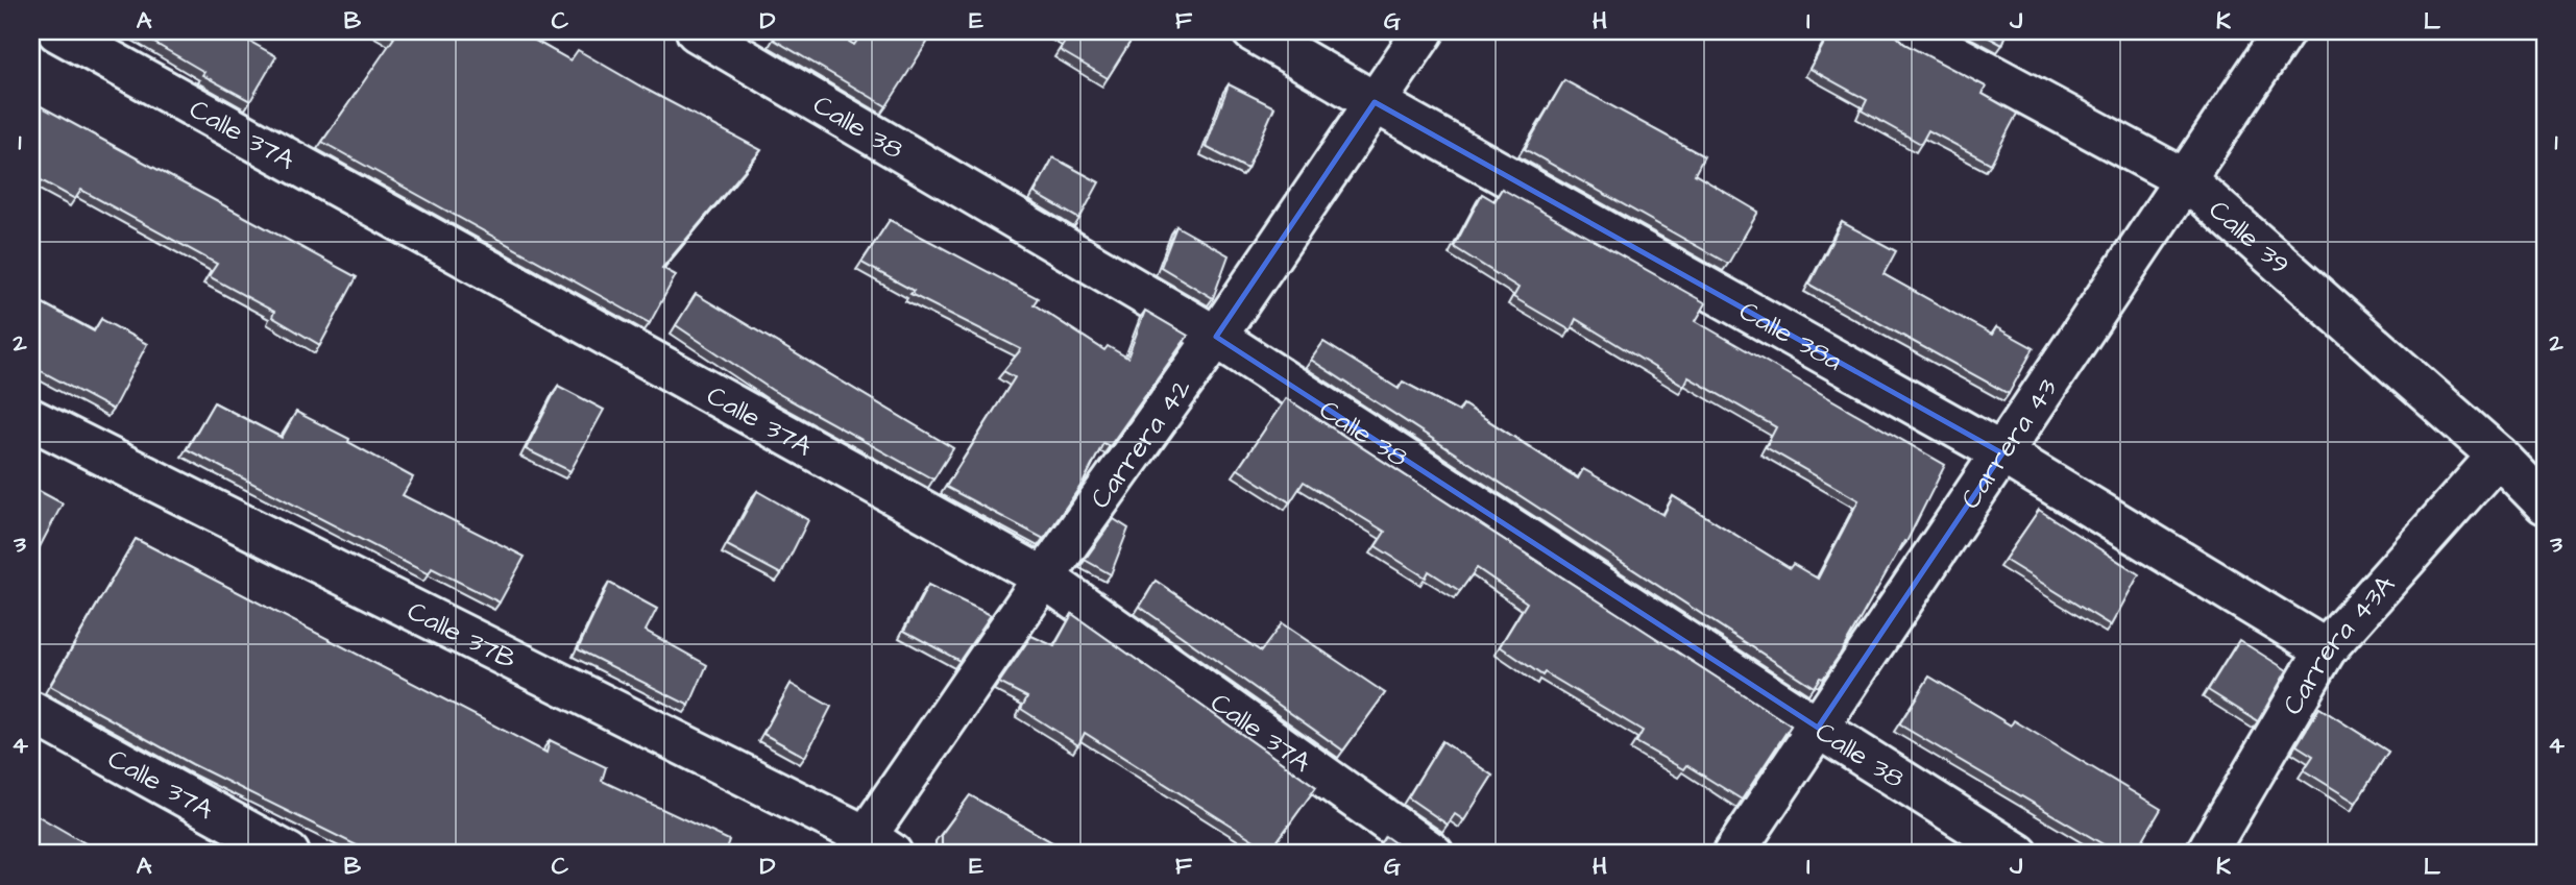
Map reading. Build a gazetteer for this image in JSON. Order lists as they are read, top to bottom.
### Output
{
  "streets": {
    "street": [
      "Calle 38",
      "Calle 37A",
      "Calle 39",
      "Calle 38a",
      "Carrera 42",
      "Carrera 43",
      "Calle 37B",
      "Carrera 43A"
    ]
  },
  "crossings": [
    ["Calle 38", "Carrera 42"],
    ["Calle 38", "Carrera 43"],
    ["Calle 37A", "Carrera 42"],
    ["Calle 39", "Carrera 43"],
    ["Calle 39", "Carrera 43A"],
    ["Calle 38a", "Carrera 42"],
    ["Calle 38a", "Carrera 43"],
    ["Calle 38a", "Carrera 43A"],
    ["Carrera 42", "Calle 37B"]
  ],
  "grid": {
    "columns": [
      "A",
      "B",
      "C",
      "D",
      "E",
      "F",
      "G",
      "H",
      "I",
      "J",
      "K",
      "L"
    ],
    "rows": [
      "1",
      "2",
      "3",
      "4"
    ]
  }
}
